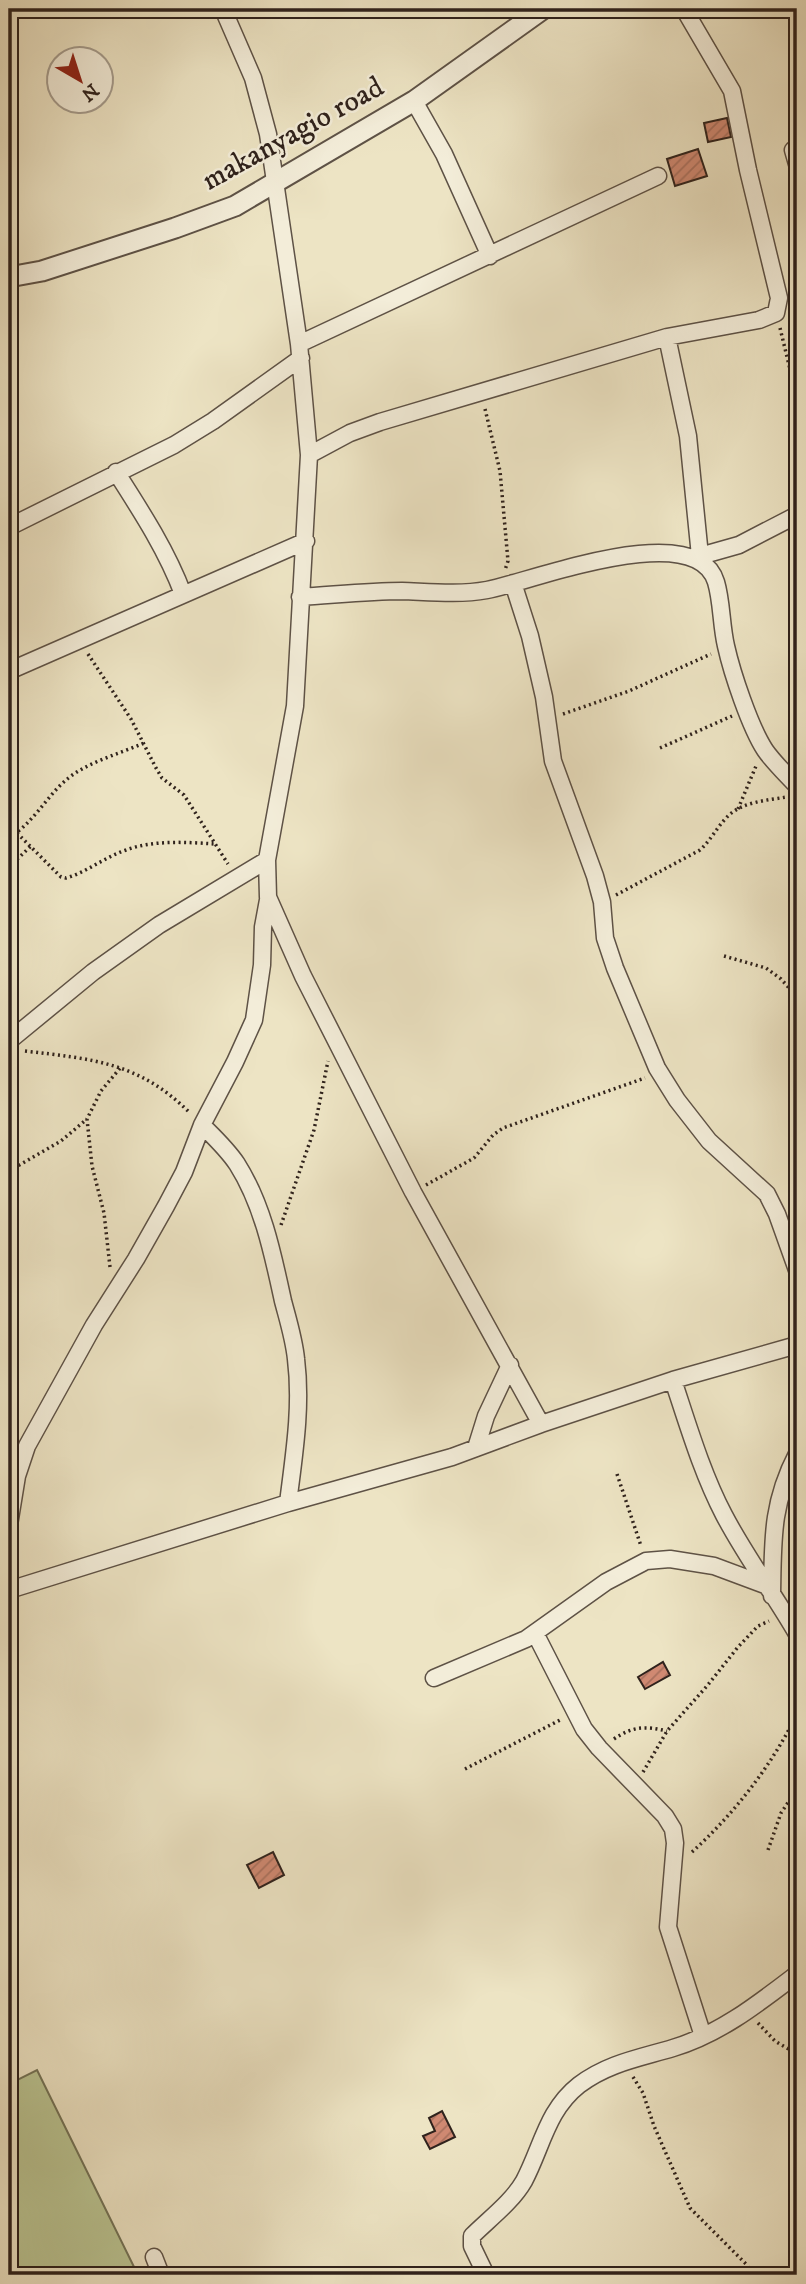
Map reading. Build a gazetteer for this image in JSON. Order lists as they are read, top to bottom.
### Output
{
  "streets": {
    "street": ["makanyagio road"]
  },
  "north": "bottom right"
}
